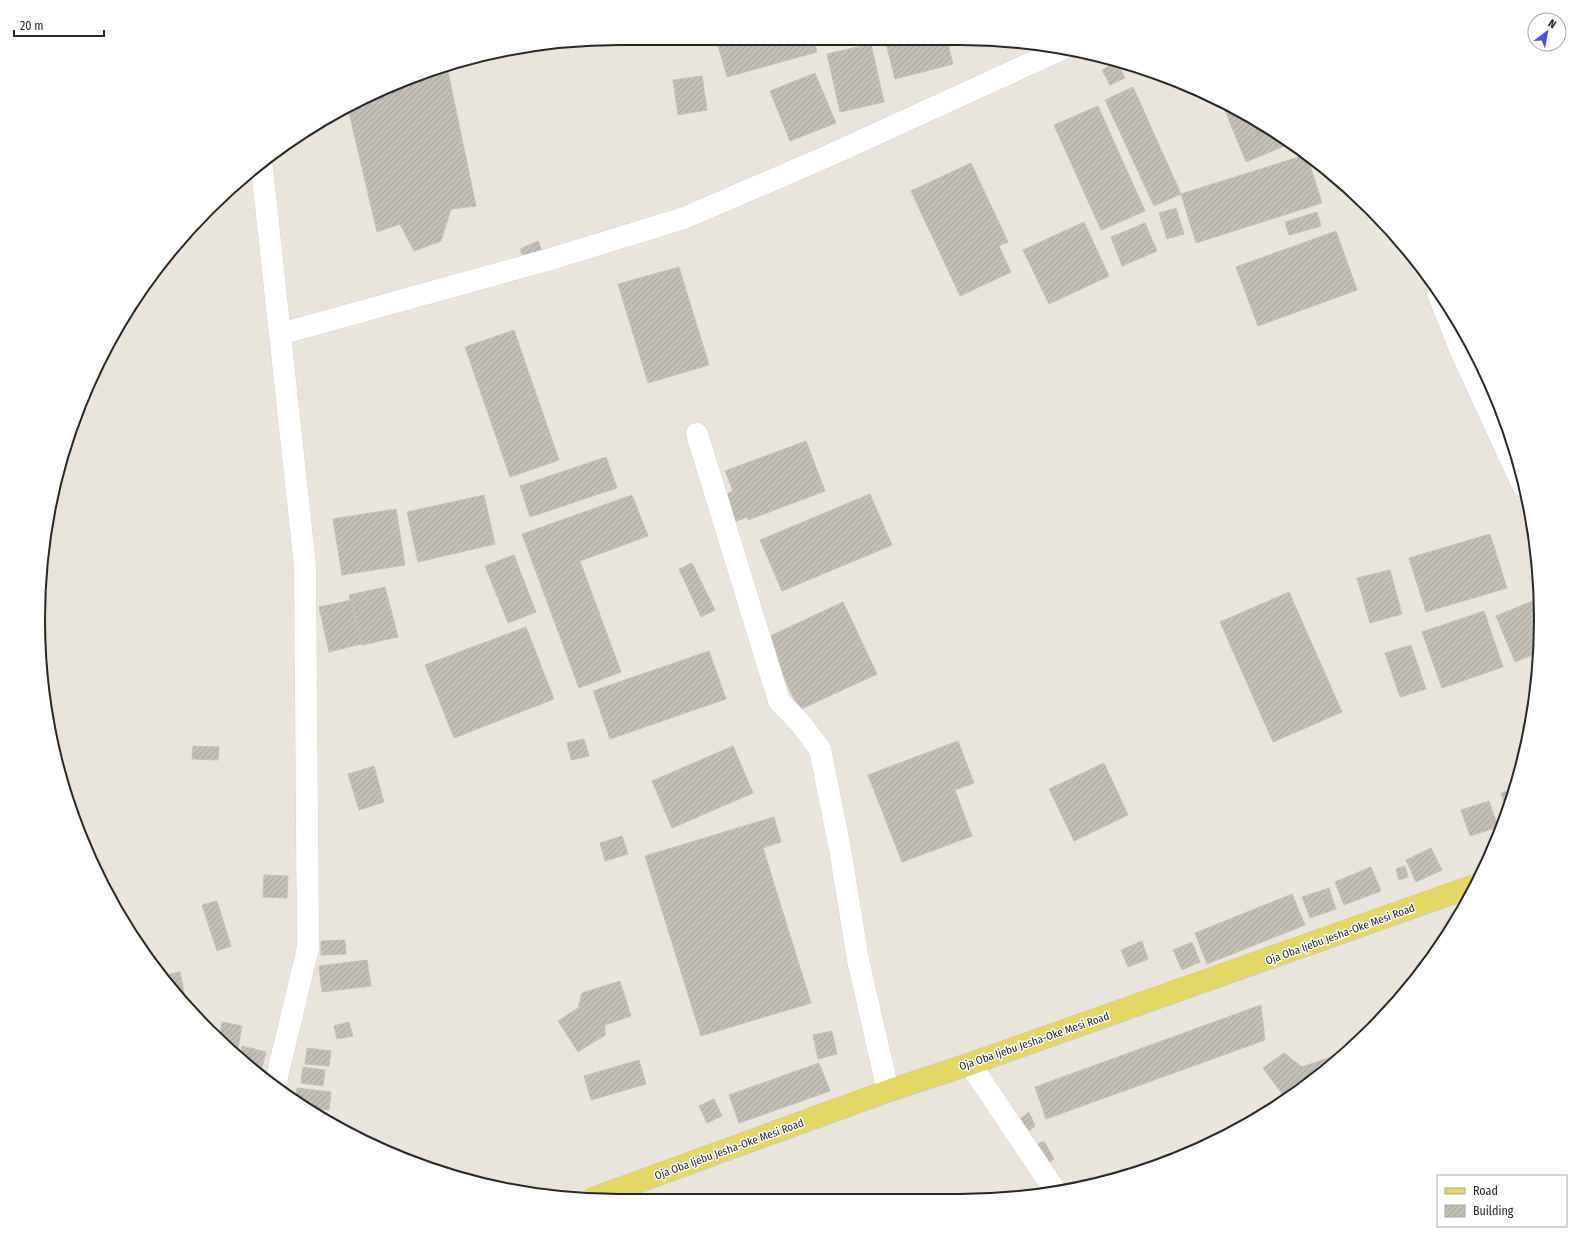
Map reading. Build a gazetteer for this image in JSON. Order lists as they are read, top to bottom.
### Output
{
  "streets": {
    "main road": ["Oja Oba Ijebu Jesha-Oke Mesi Road"]
  },
  "legend": ["Road", "Building"],
  "scale_bar": "20 m",
  "north": "top right"
}
